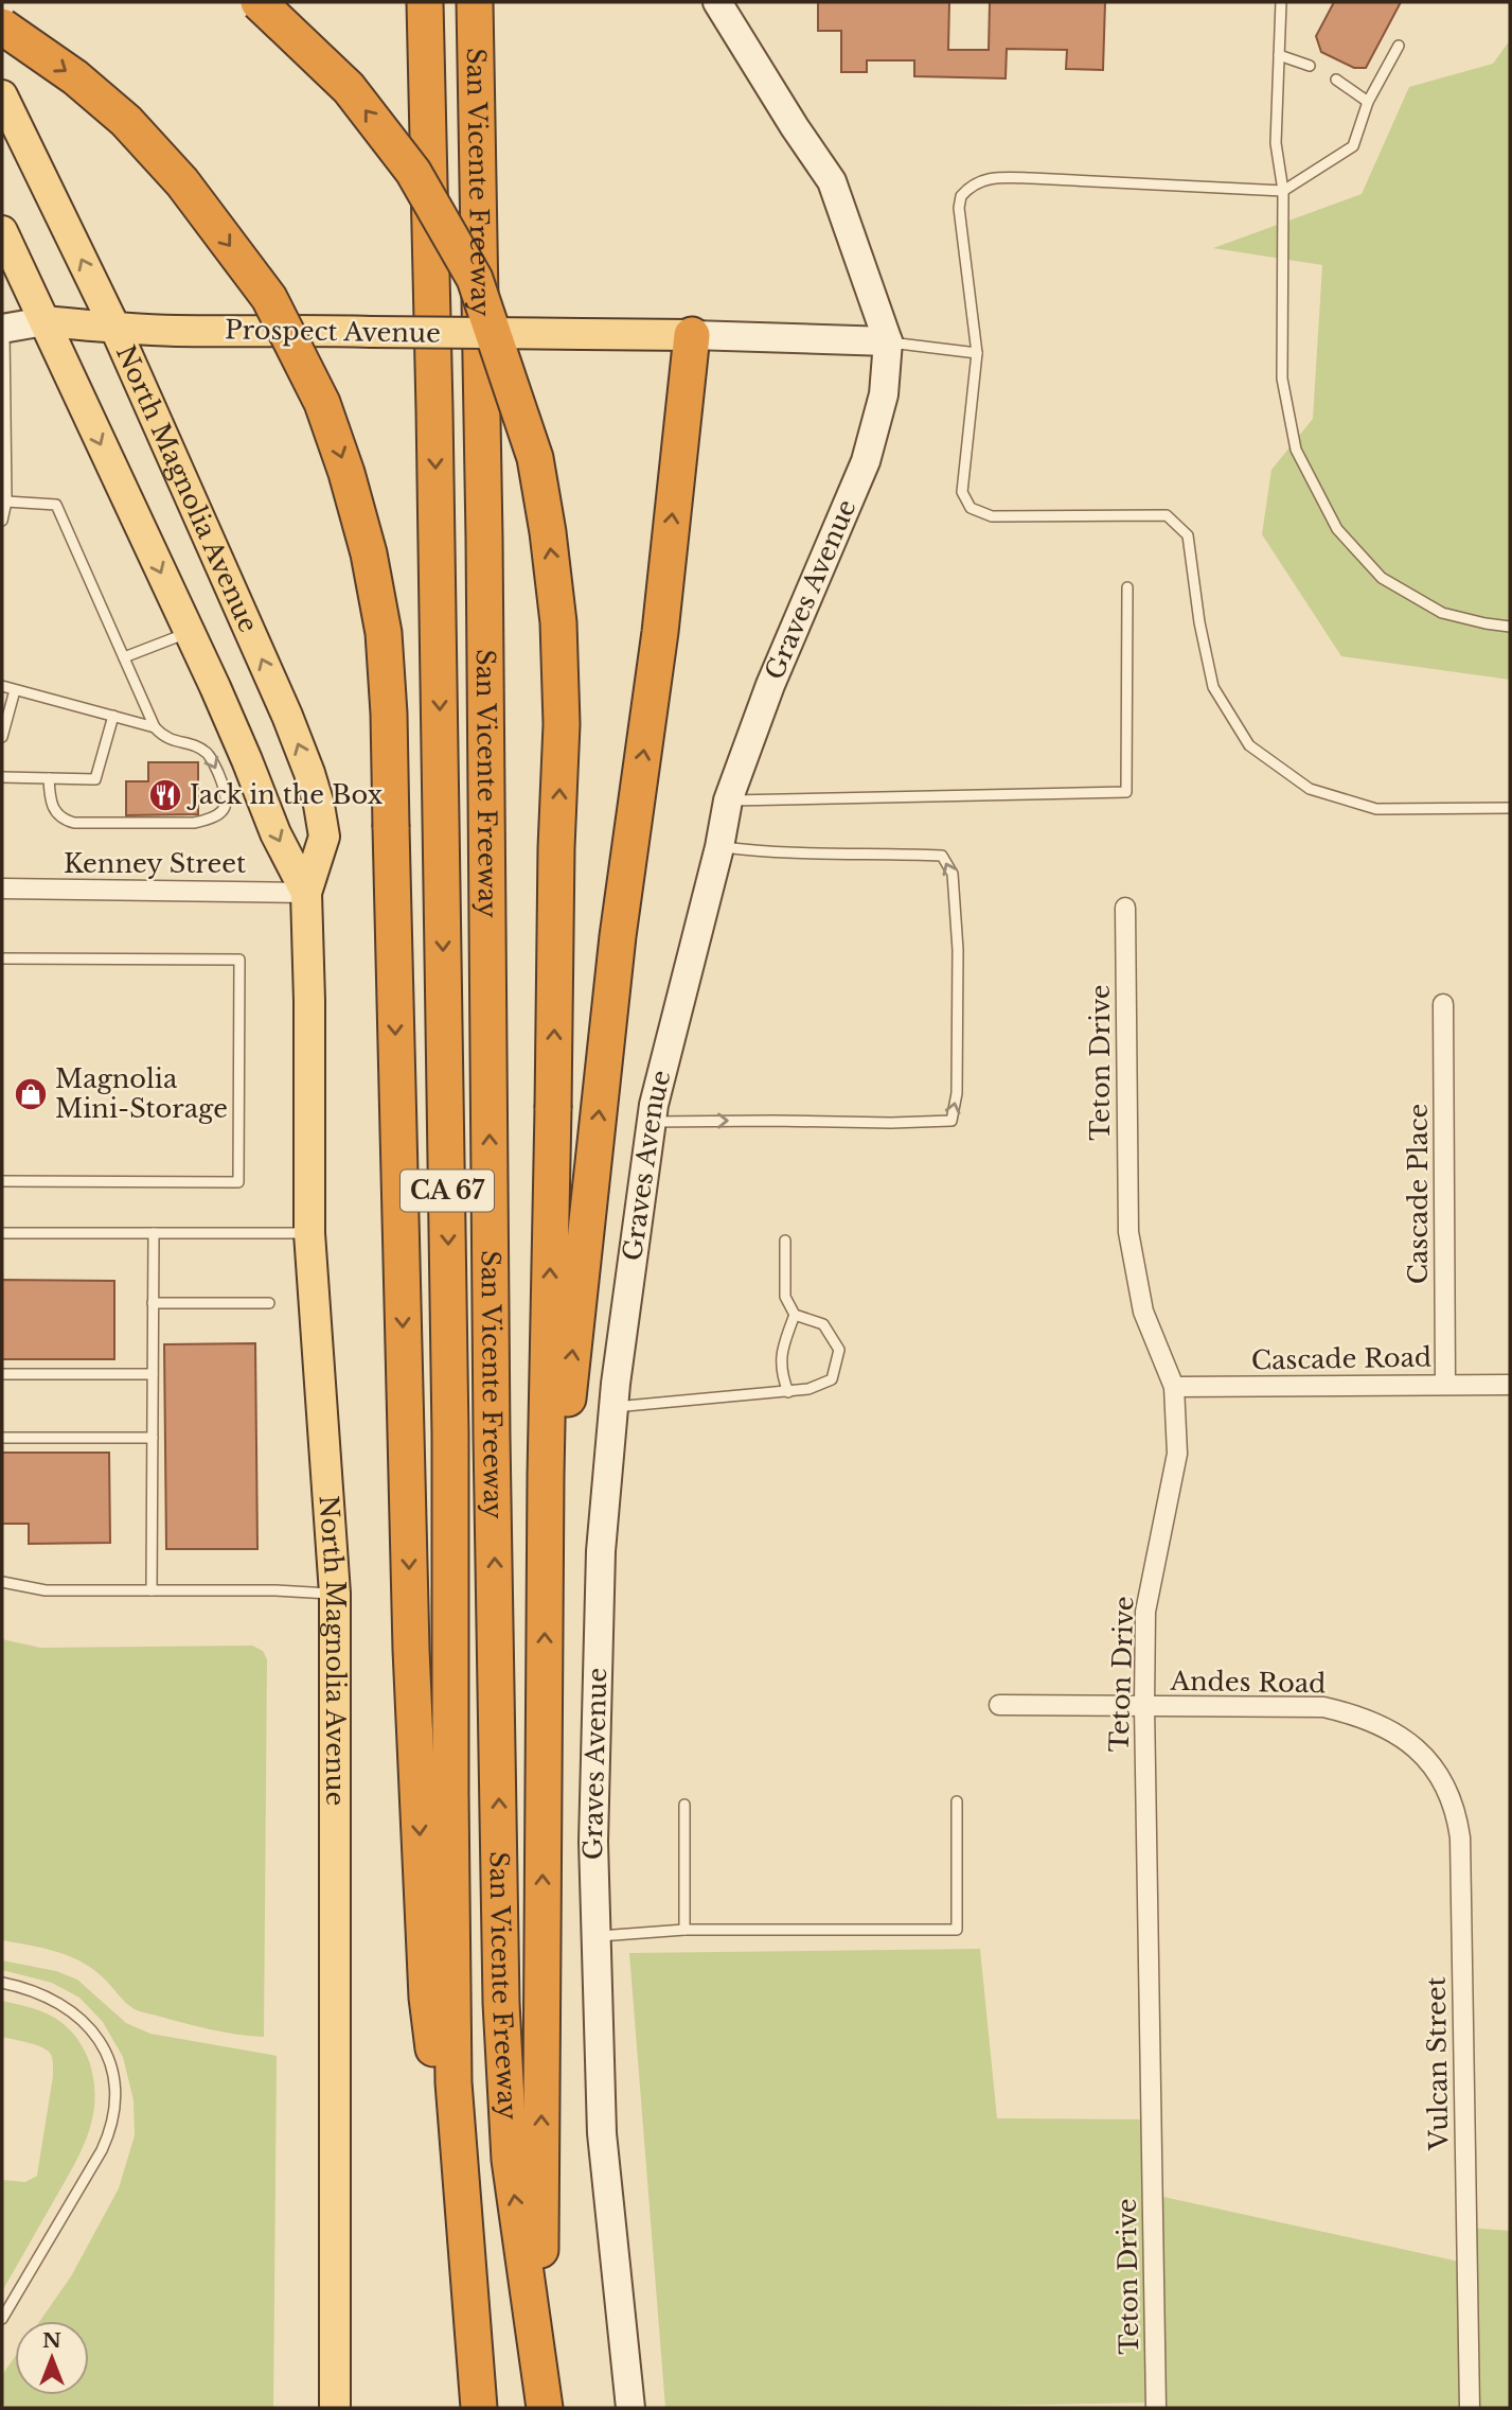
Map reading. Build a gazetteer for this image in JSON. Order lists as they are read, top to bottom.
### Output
{
  "streets": {
    "highway": ["San Vicente Freeway", "CA 67"],
    "main road": ["Prospect Avenue", "North Magnolia Avenue", "Graves Avenue"],
    "street": [
      "Kenney Street",
      "Teton Drive",
      "Cascade Place",
      "Cascade Road",
      "Andes Road",
      "Vulcan Street"
    ]
  },
  "crossings": [
    ["Prospect Avenue", "North Magnolia Avenue"],
    ["Prospect Avenue", "Graves Avenue"],
    ["North Magnolia Avenue", "Kenney Street"],
    ["Teton Drive", "Cascade Road"],
    ["Teton Drive", "Andes Road"],
    ["Cascade Place", "Cascade Road"],
    ["Andes Road", "Vulcan Street"]
  ],
  "places": {
    "restaurant": ["Jack in the Box"],
    "shop": ["Magnolia Mini-Storage"]
  },
  "north": "top"
}
